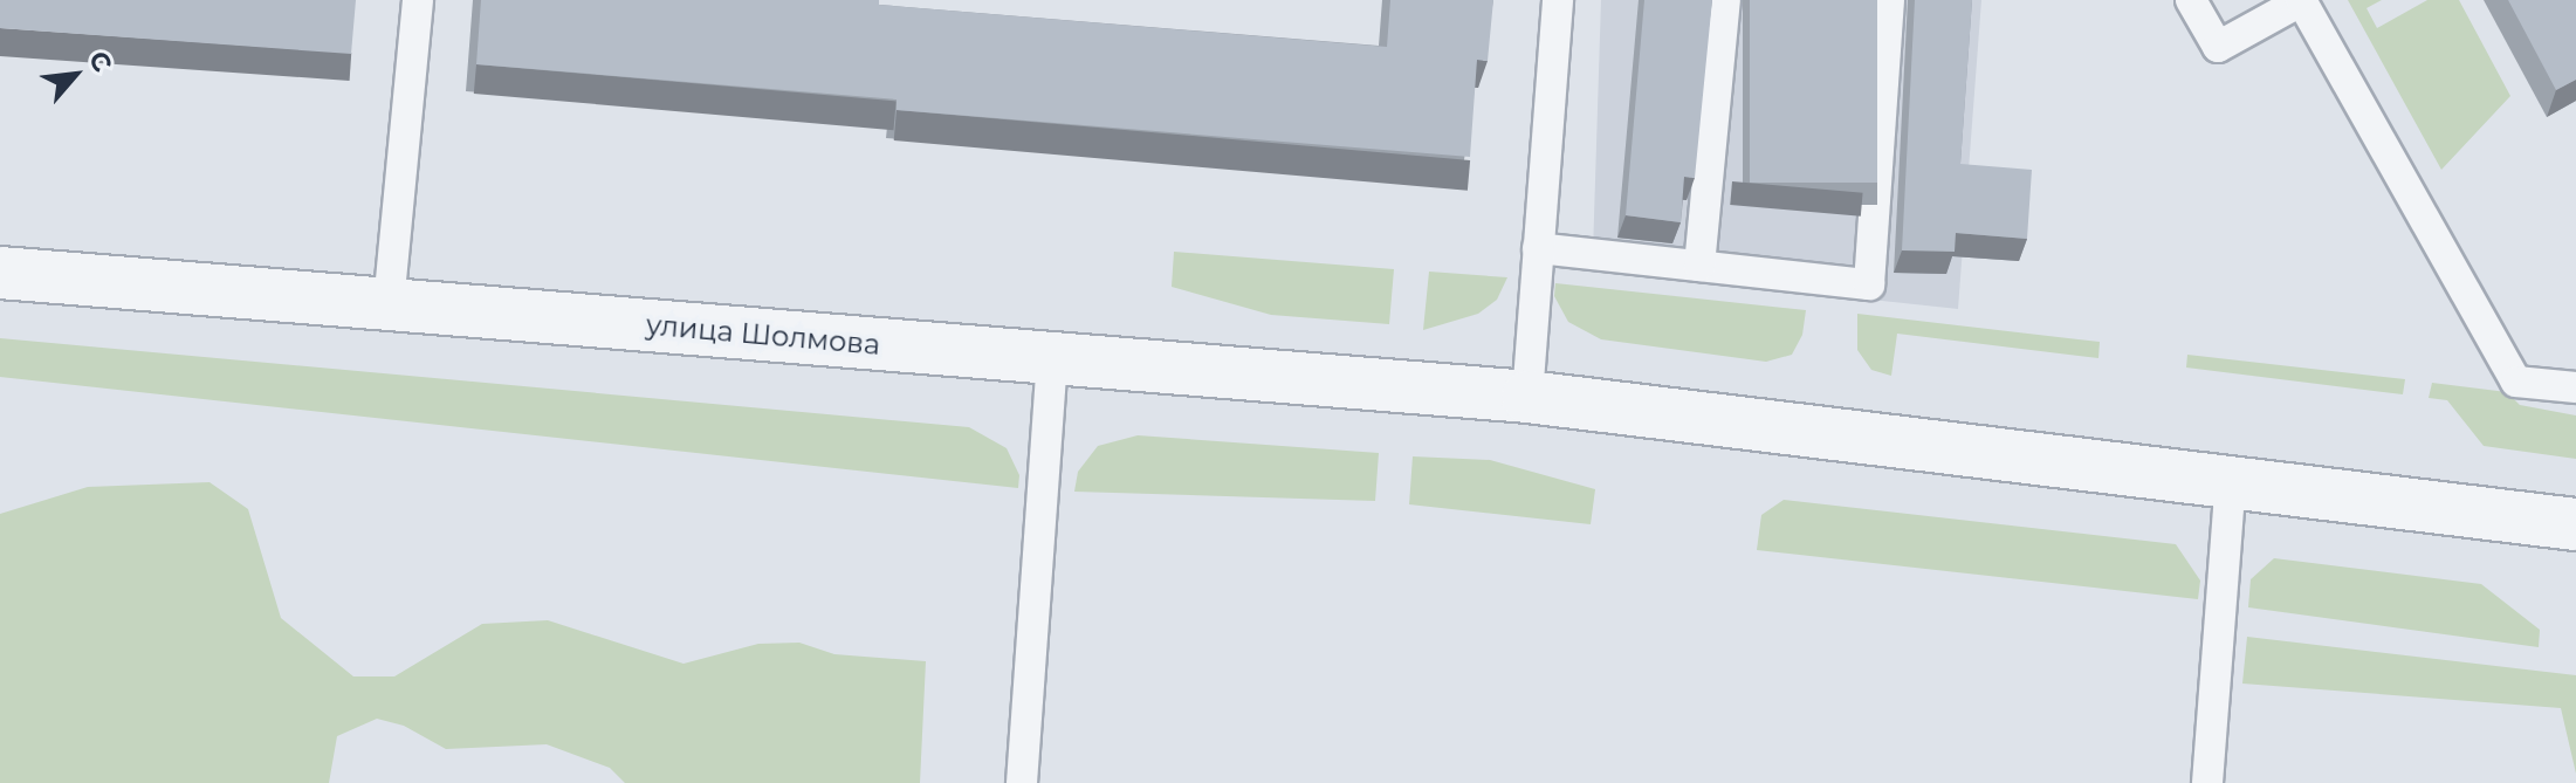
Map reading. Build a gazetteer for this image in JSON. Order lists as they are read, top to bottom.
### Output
{
  "streets": {
    "street": ["улица Шолмова"]
  },
  "north": "top right"
}
